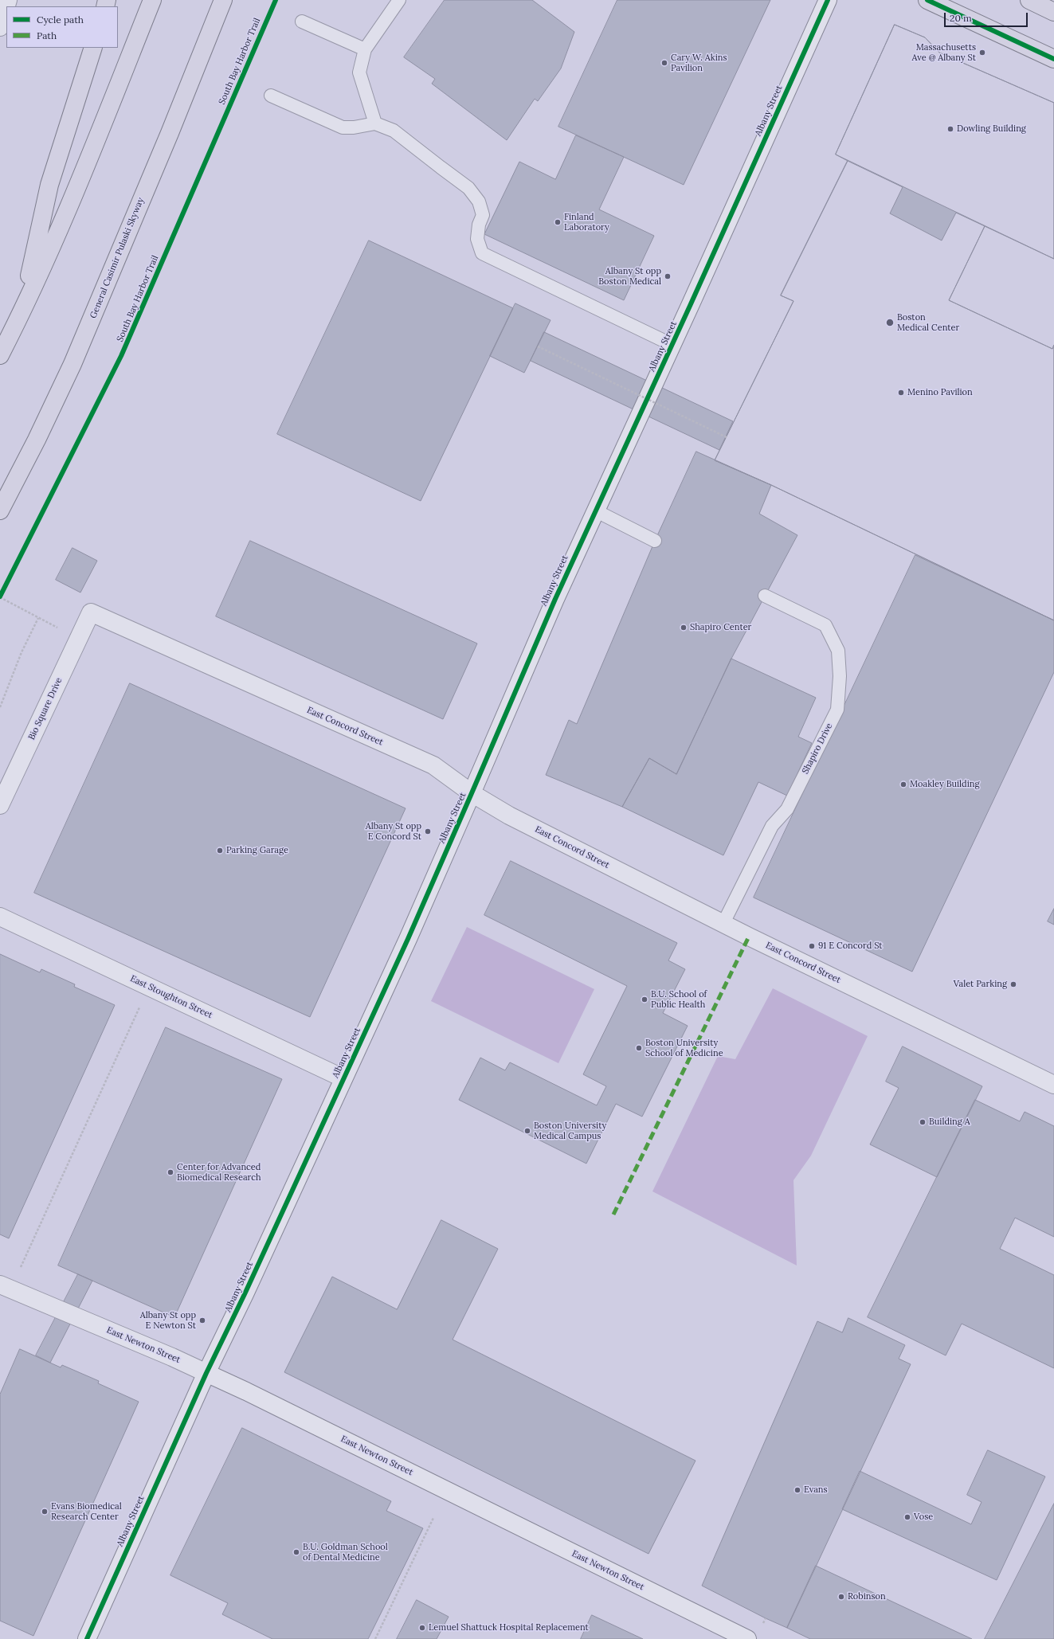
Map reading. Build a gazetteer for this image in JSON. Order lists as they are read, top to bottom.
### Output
{
  "streets": {
    "main road": [
      "Albany Street",
      "General Casimir Pulaski Skyway",
      "Bio Square Drive",
      "East Concord Street",
      "East Stoughton Street",
      "East Newton Street"
    ],
    "lane": ["Shapiro Drive"],
    "cycle path": ["South Bay Harbor Trail"]
  },
  "crossings": [
    ["Albany Street", "East Concord Street"],
    ["Albany Street", "East Stoughton Street"],
    ["Albany Street", "East Newton Street"],
    ["Bio Square Drive", "East Concord Street"],
    ["East Concord Street", "Shapiro Drive"]
  ],
  "places": [
    "Massachusetts Ave @ Albany St",
    "Cary W. Akins Pavilion",
    "Dowling Building",
    "Finland Laboratory",
    "Albany St opp Boston Medical",
    "Boston Medical Center",
    "Menino Pavilion",
    "Shapiro Center",
    "Moakley Building",
    "Albany St opp E Concord St",
    "Parking Garage",
    "91 E Concord St",
    "Valet Parking",
    "B.U. School of Public Health",
    "Boston University School of Medicine",
    "Building A",
    "Boston University Medical Campus",
    "Center for Advanced Biomedical Research",
    "Albany St opp E Newton St",
    "Evans",
    "Evans Biomedical Research Center",
    "Vose",
    "B.U. Goldman School of Dental Medicine",
    "Robinson",
    "Lemuel Shattuck Hospital Replacement"
  ],
  "legend": ["Cycle path", "Path"],
  "scale_bar": "20 m"
}
